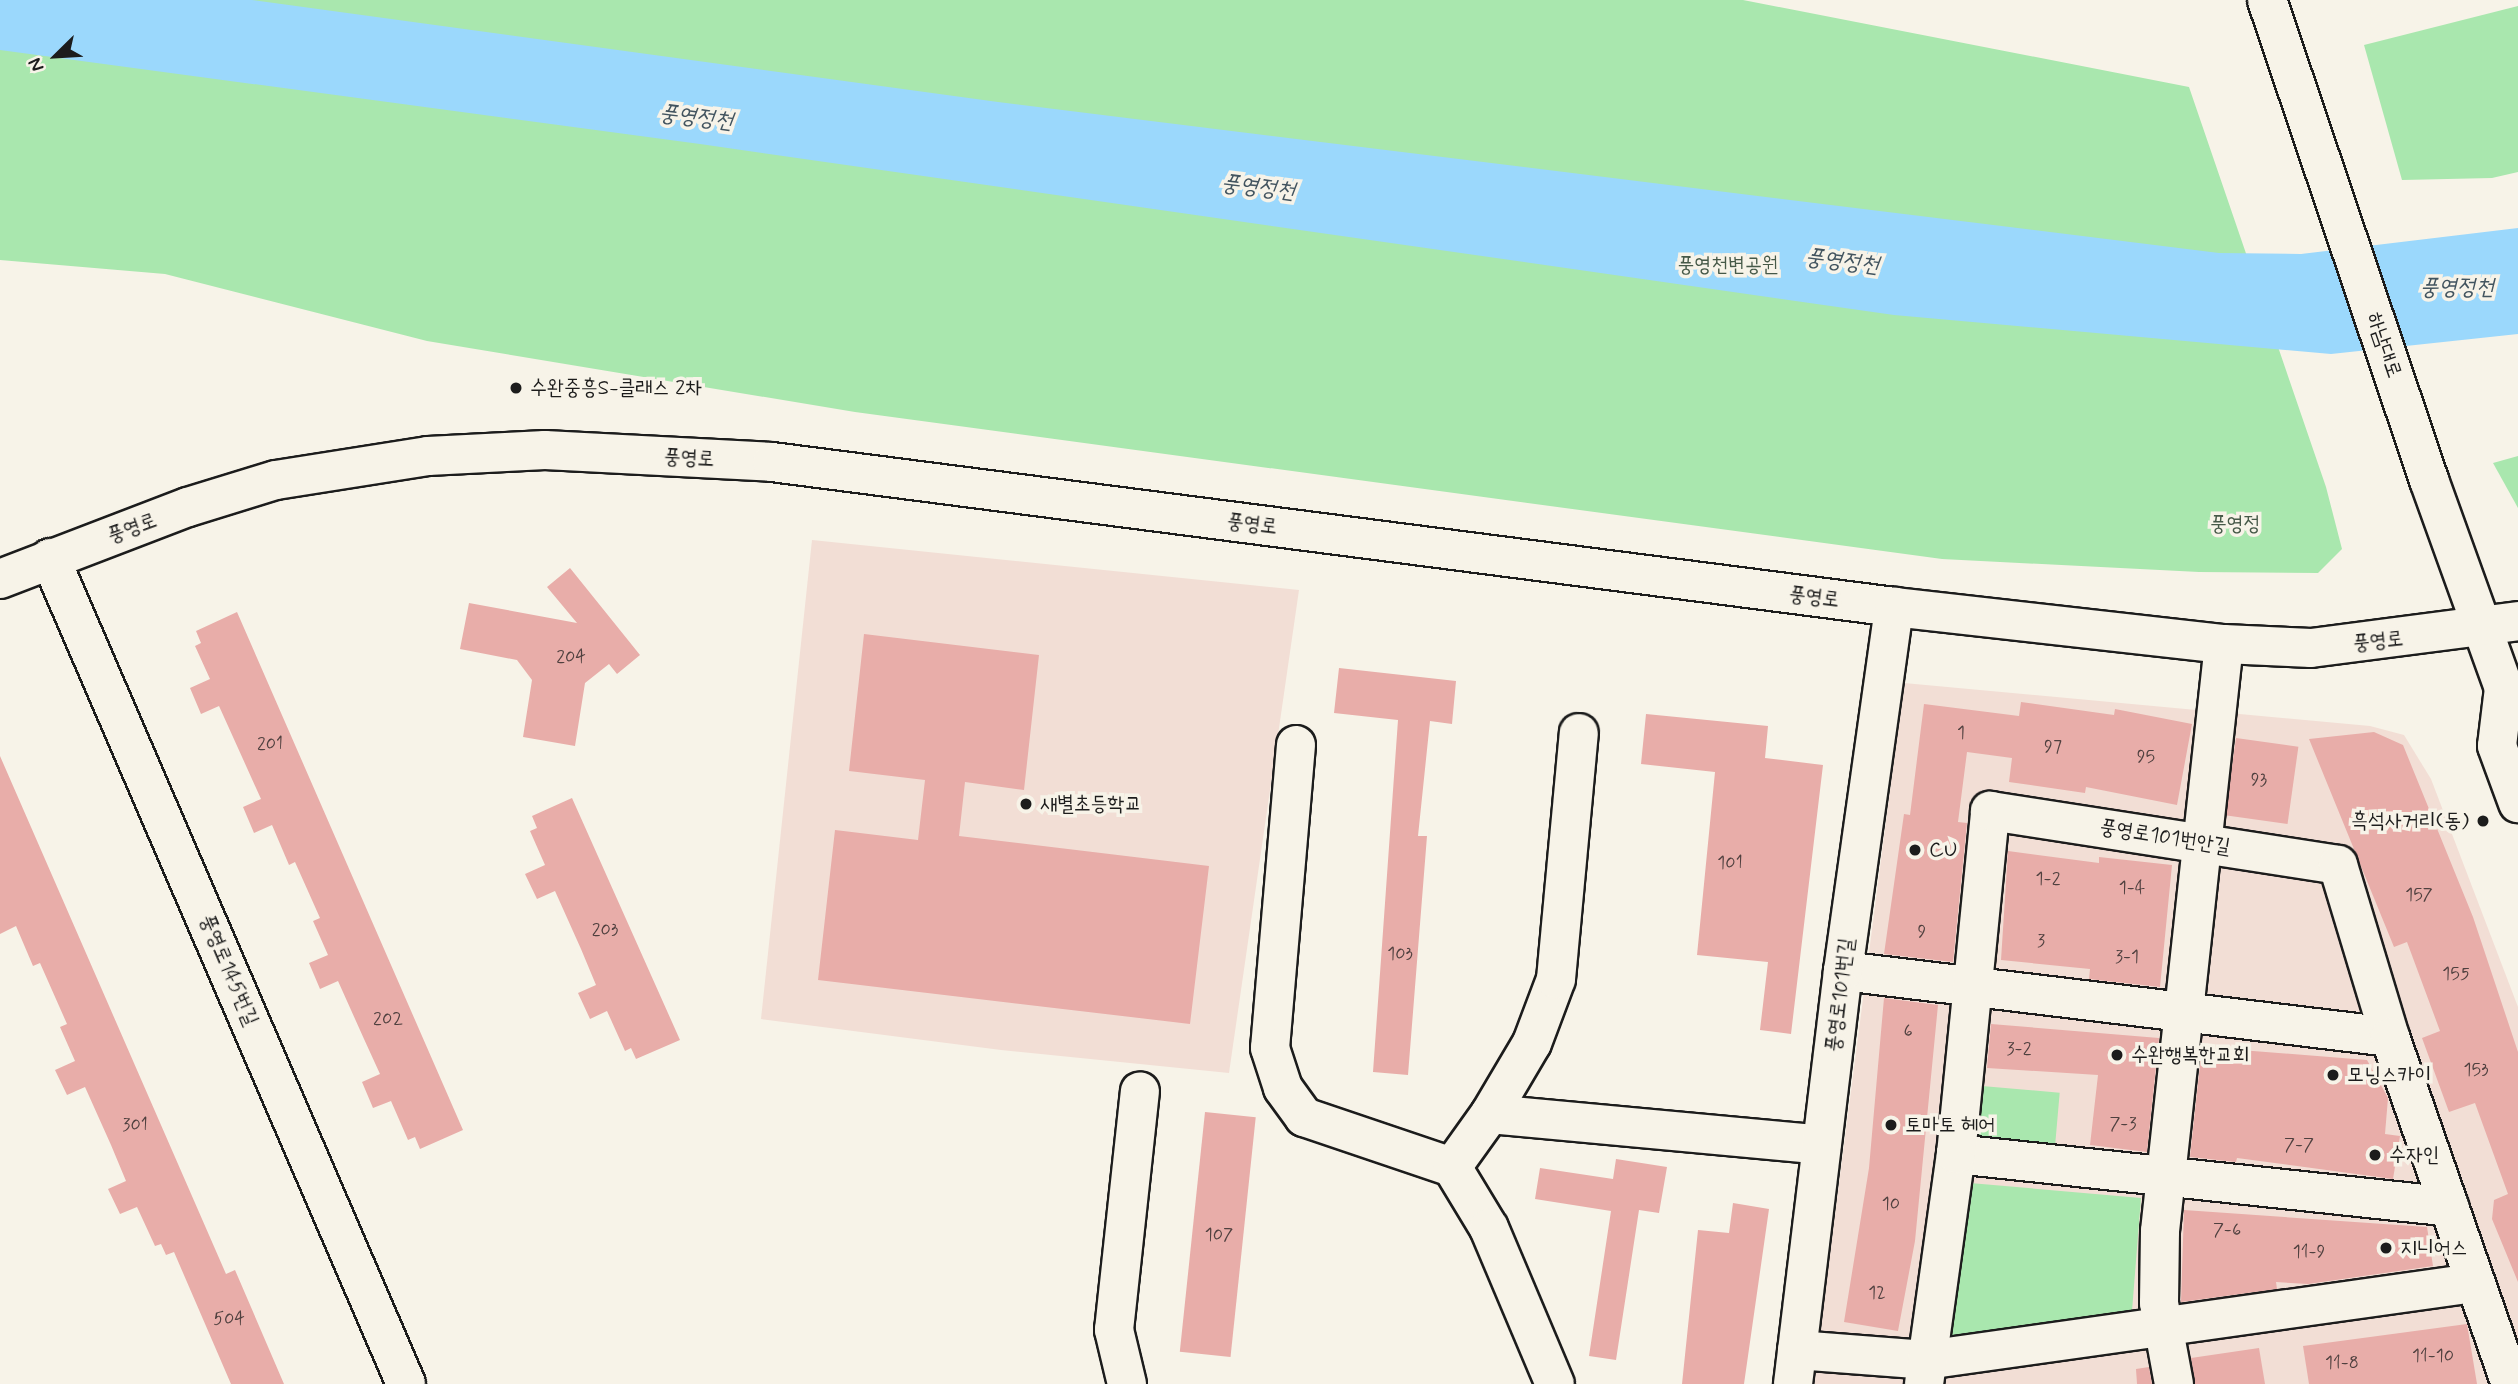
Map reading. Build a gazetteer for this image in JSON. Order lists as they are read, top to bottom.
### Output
{
  "streets": {
    "street": [
      "하남대로",
      "풍영로",
      "풍영로101번안길",
      "풍영로145번길",
      "풍영로101번길"
    ]
  },
  "crossings": [
    ["하남대로", "풍영로"],
    ["풍영로", "풍영로145번길"],
    ["풍영로", "풍영로101번길"]
  ],
  "water": ["풍영정천"],
  "parks": ["풍영천변공원", "풍영정"],
  "places": [
    "수완중흥S-클래스 2차",
    "새별초등학교",
    "흑석사거리(동)",
    "CU",
    "수완행복한교회",
    "모닝스카이",
    "토마토 헤어",
    "수자인",
    "지니어스"
  ],
  "house_numbers": [
    "204",
    "1",
    "201",
    "97",
    "95",
    "93",
    "101",
    "1-2",
    "1-4",
    "157",
    "203",
    "9",
    "3",
    "103",
    "3-1",
    "155",
    "202",
    "6",
    "3-2",
    "153",
    "7-3",
    "301",
    "7-7",
    "10",
    "7-6",
    "107",
    "11-9",
    "12",
    "504",
    "11-10",
    "11-8"
  ],
  "north": "bottom left"
}
